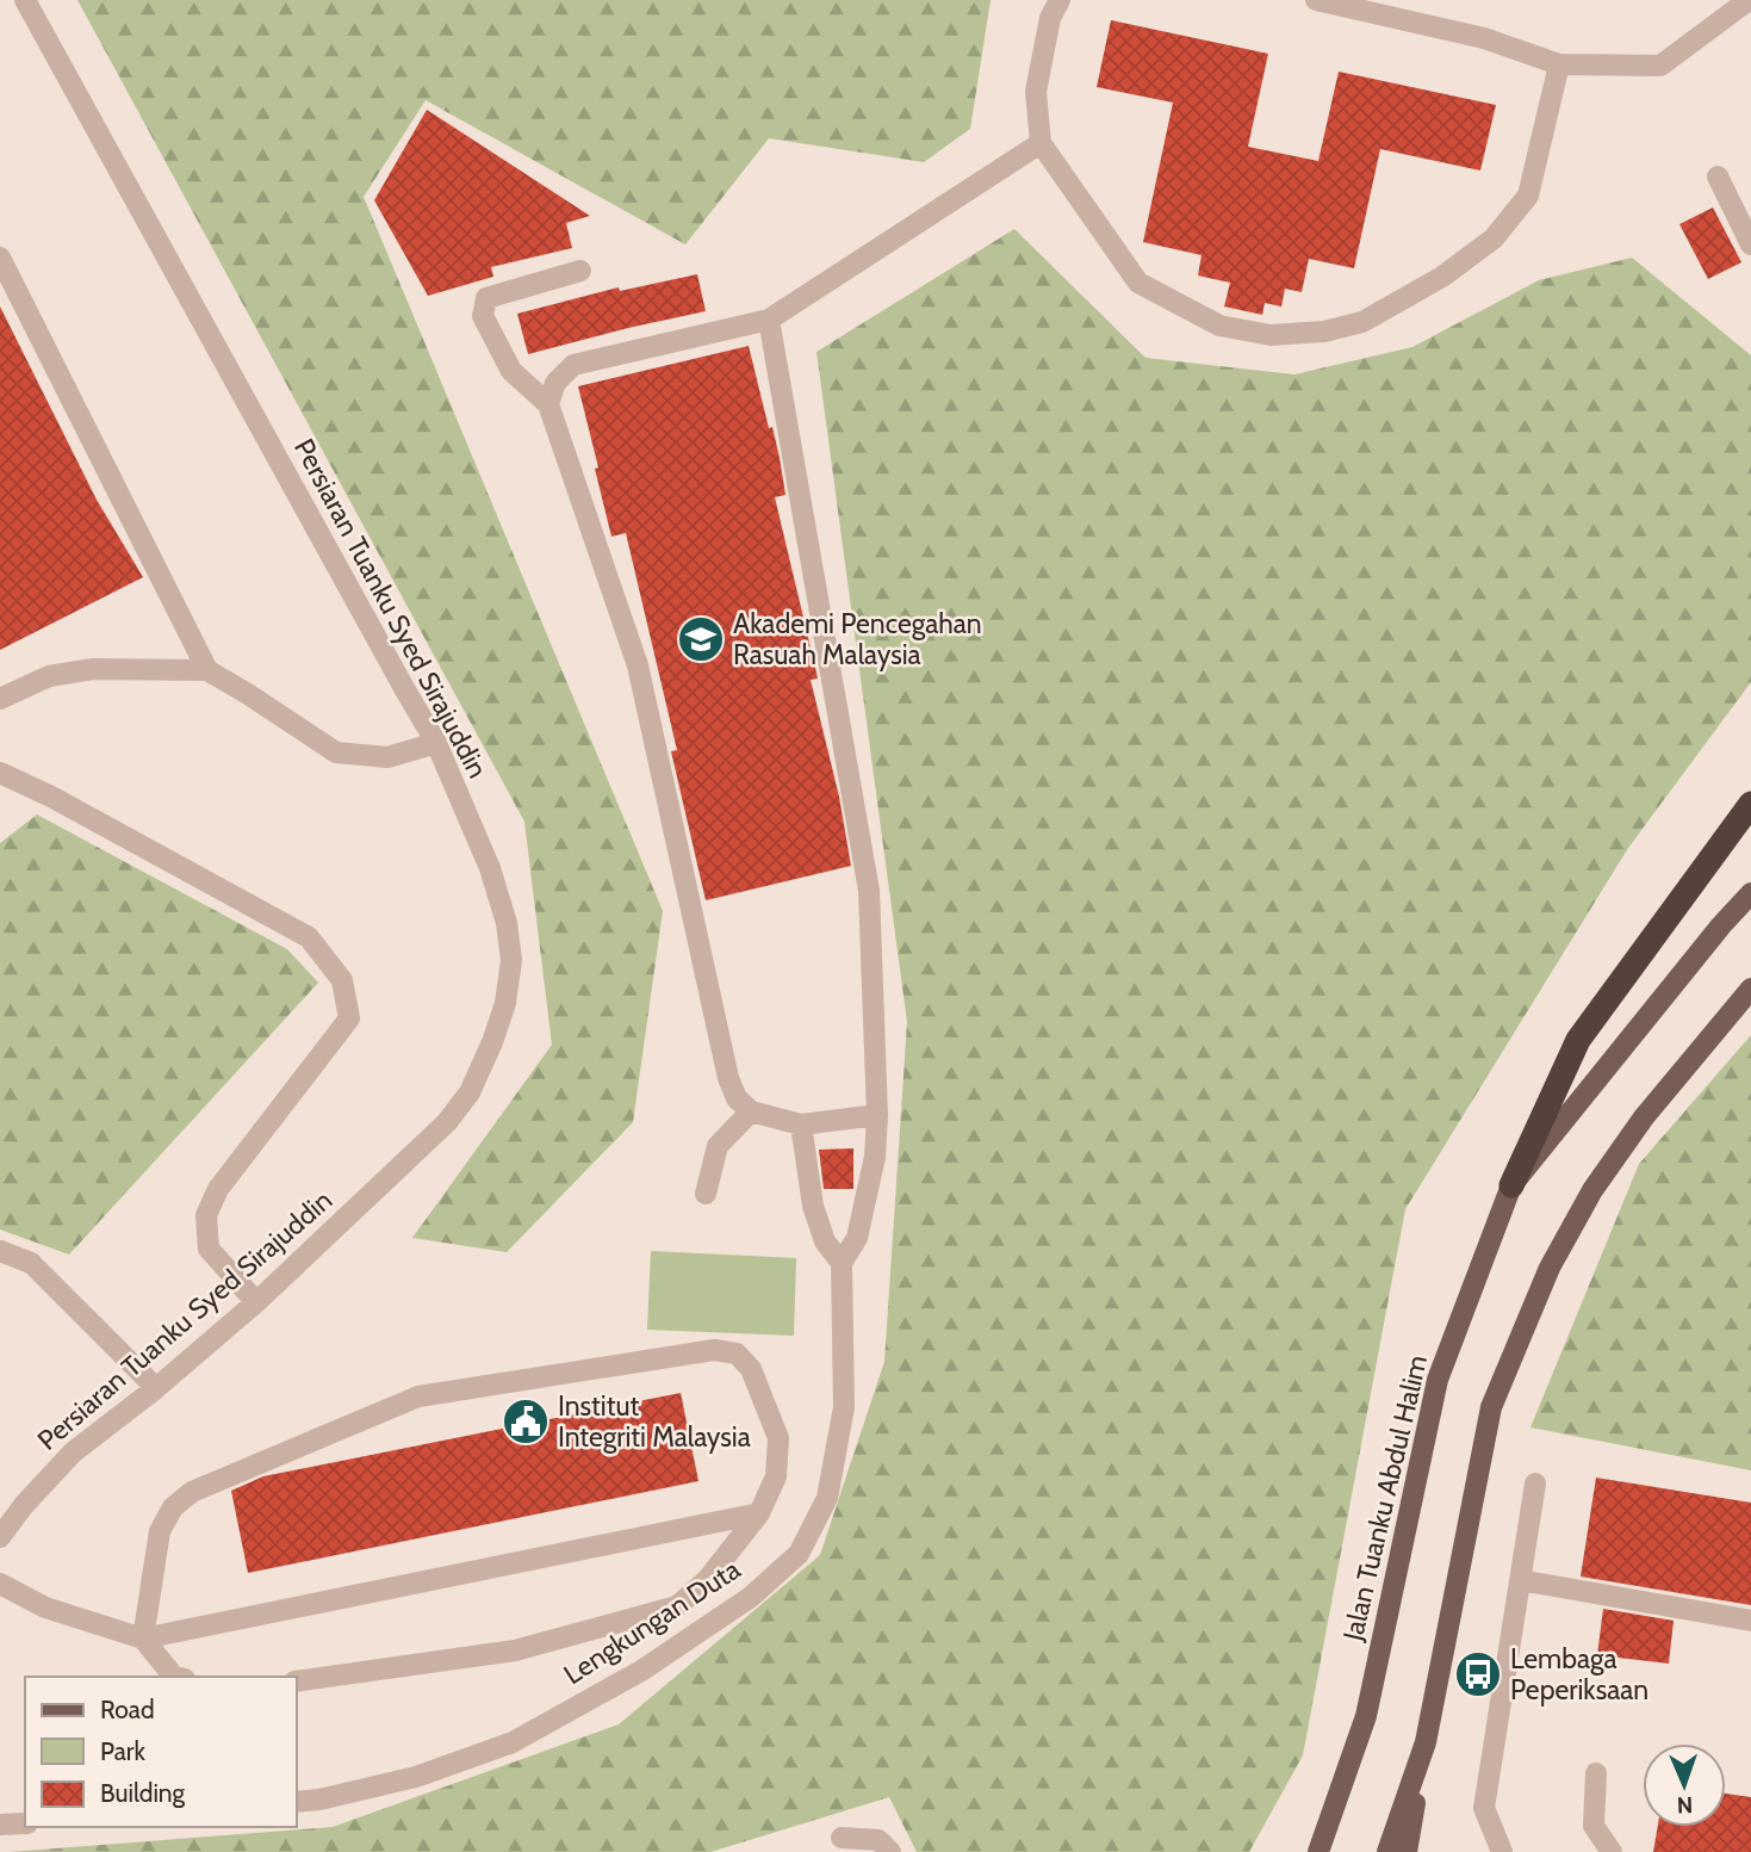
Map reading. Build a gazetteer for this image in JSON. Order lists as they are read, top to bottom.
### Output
{
  "streets": {
    "main road": ["Jalan Tuanku Abdul Halim"],
    "street": ["Persiaran Tuanku Syed Sirajuddin", "Lengkungan Duta"]
  },
  "places": {
    "school or university": ["Akademi Pencegahan Rasuah Malaysia"],
    "public building": ["Institut Integriti Malaysia"],
    "bus stop": ["Lembaga Peperiksaan"]
  },
  "legend": ["Road", "Park", "Building"],
  "north": "bottom"
}
